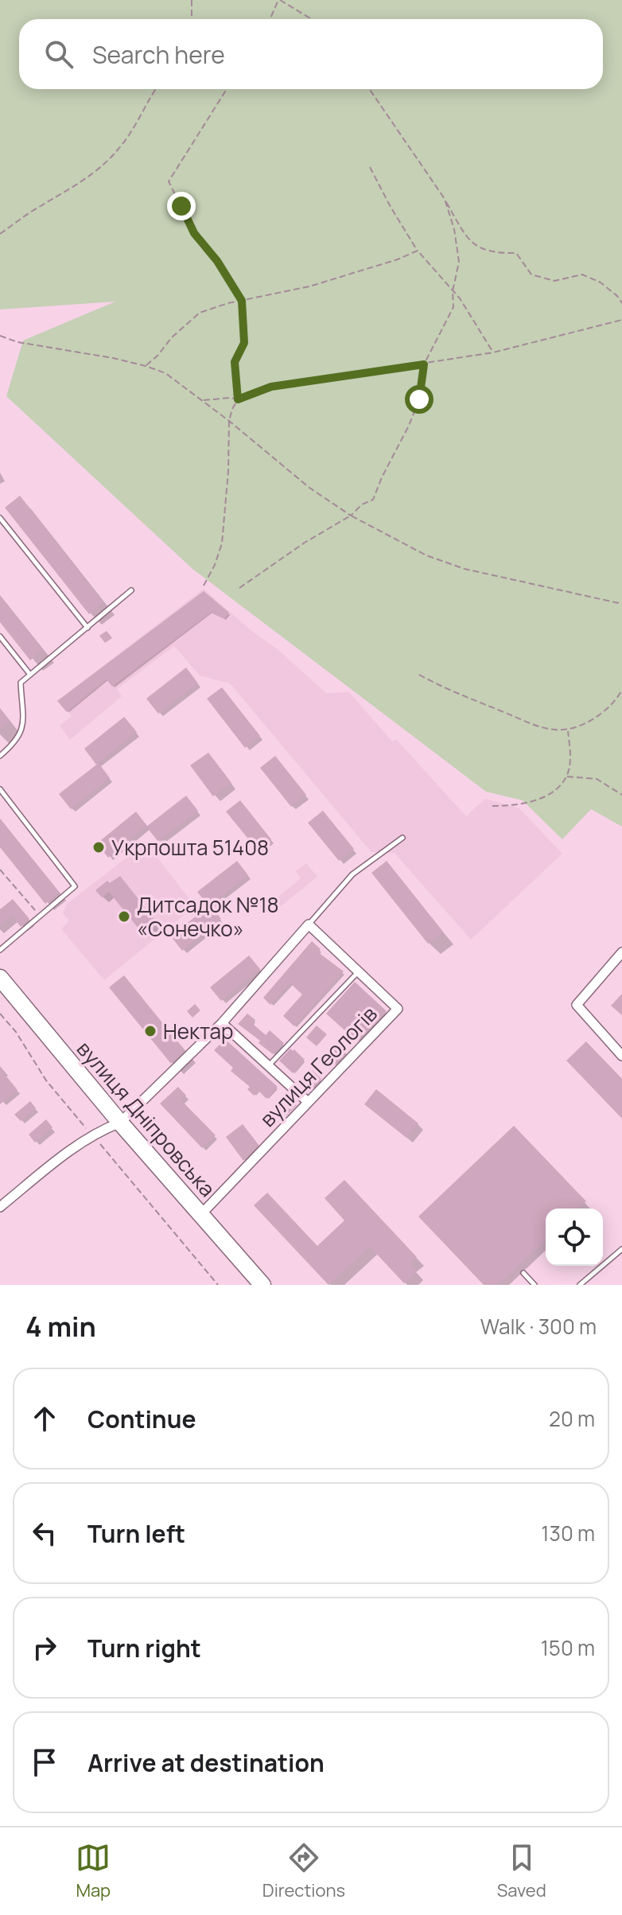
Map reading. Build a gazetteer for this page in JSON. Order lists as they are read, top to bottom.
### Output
{
  "streets": {
    "highway": ["вулиця Дніпровська"],
    "street": ["вулиця Геологів"]
  },
  "crossings": [
    ["вулиця Геологів", "вулиця Дніпровська"]
  ],
  "places": ["Укрпошта 51408", "Дитсадок №18 «Сонечко»", "Нектар"],
  "page": {
    "search": "Search here",
    "heading": ["4 min", "Walk · 300 m"],
    "list": [
      ["Continue", "20 m"],
      ["Turn left", "130 m"],
      ["Turn right", "150 m"],
      "Arrive at destination"
    ],
    "nav": ["Map", "Directions", "Saved"]
  }
}
